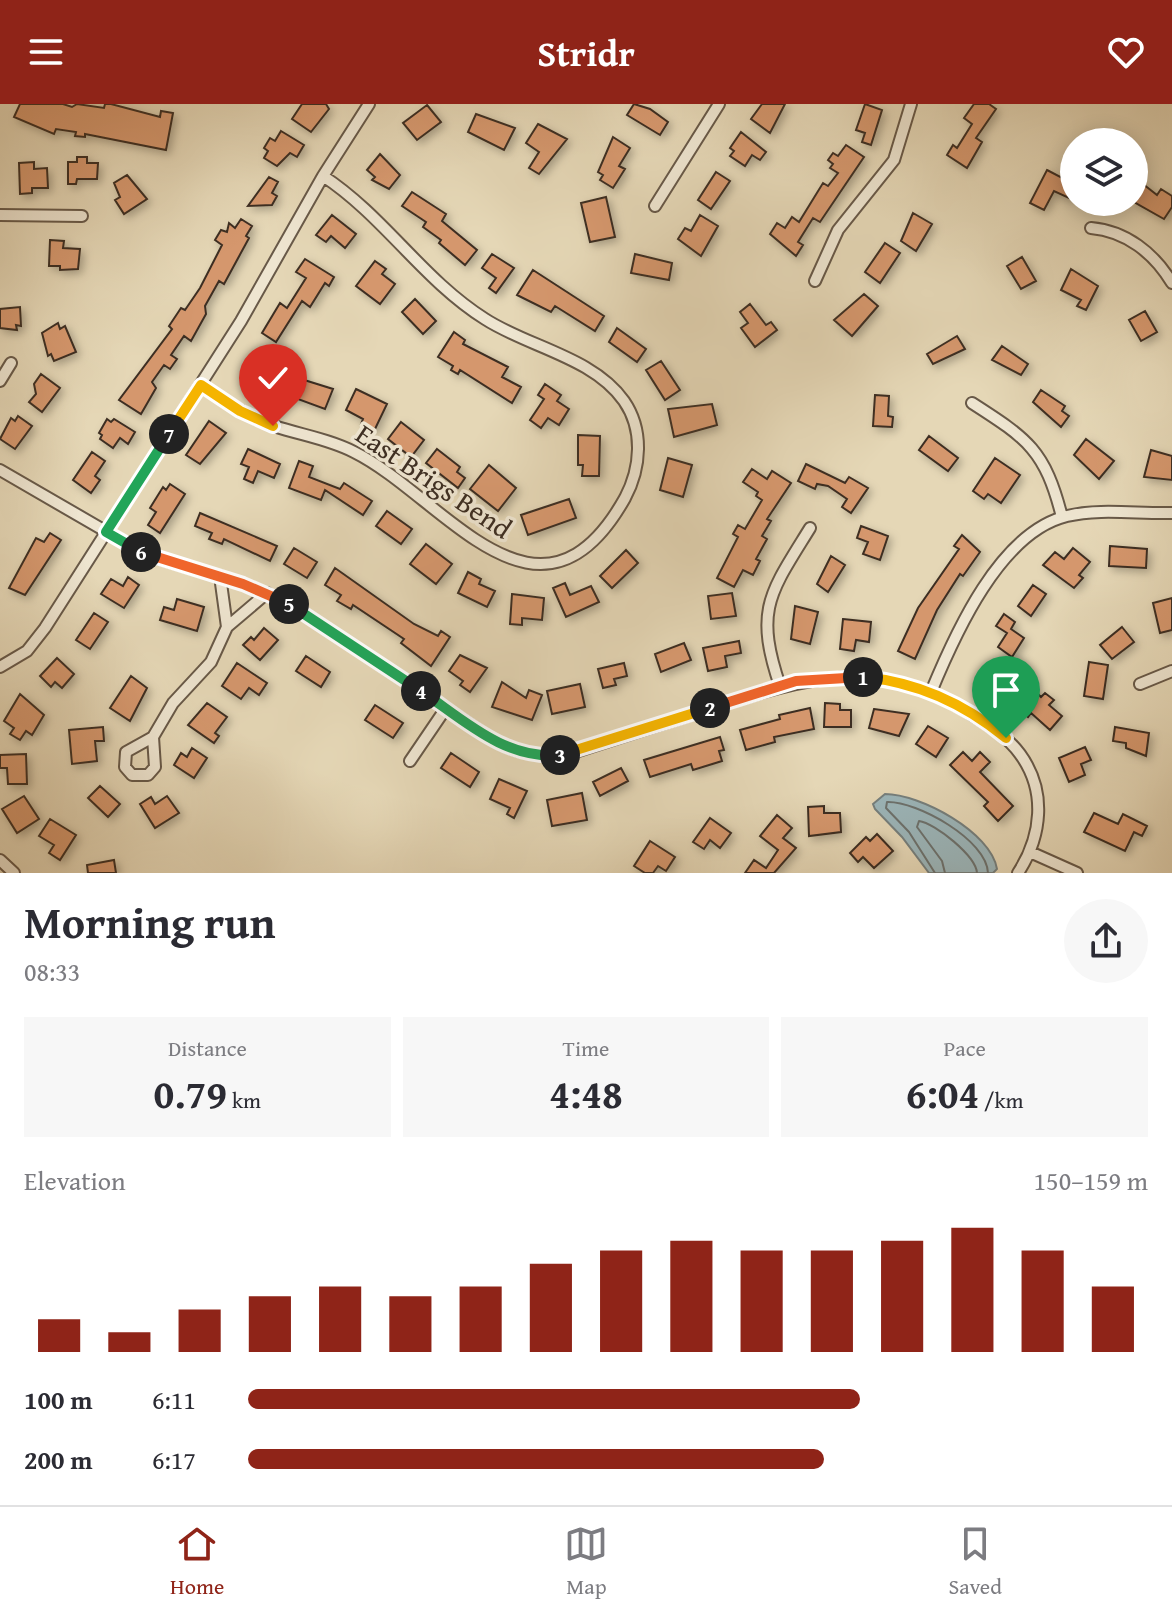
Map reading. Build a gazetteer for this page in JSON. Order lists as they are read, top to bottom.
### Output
{
  "streets": {
    "street": ["East Brigs Bend"]
  },
  "page": {
    "header": "Stridr",
    "pins": [
      "7",
      "6",
      "5",
      "1",
      "4",
      "2",
      "3"
    ],
    "heading": ["Morning run", "08:33"],
    "stats": [
      ["Distance", "0.79 km"],
      ["Time", "4:48"],
      ["Pace", "6:04 /km"]
    ],
    "chart": ["Elevation", "150–159 m"],
    "list": [
      {
        "name": "100 m",
        "note": "6:11"
      },
      {
        "name": "200 m",
        "note": "6:17"
      }
    ],
    "tabs": ["Home", "Map", "Saved"]
  }
}
